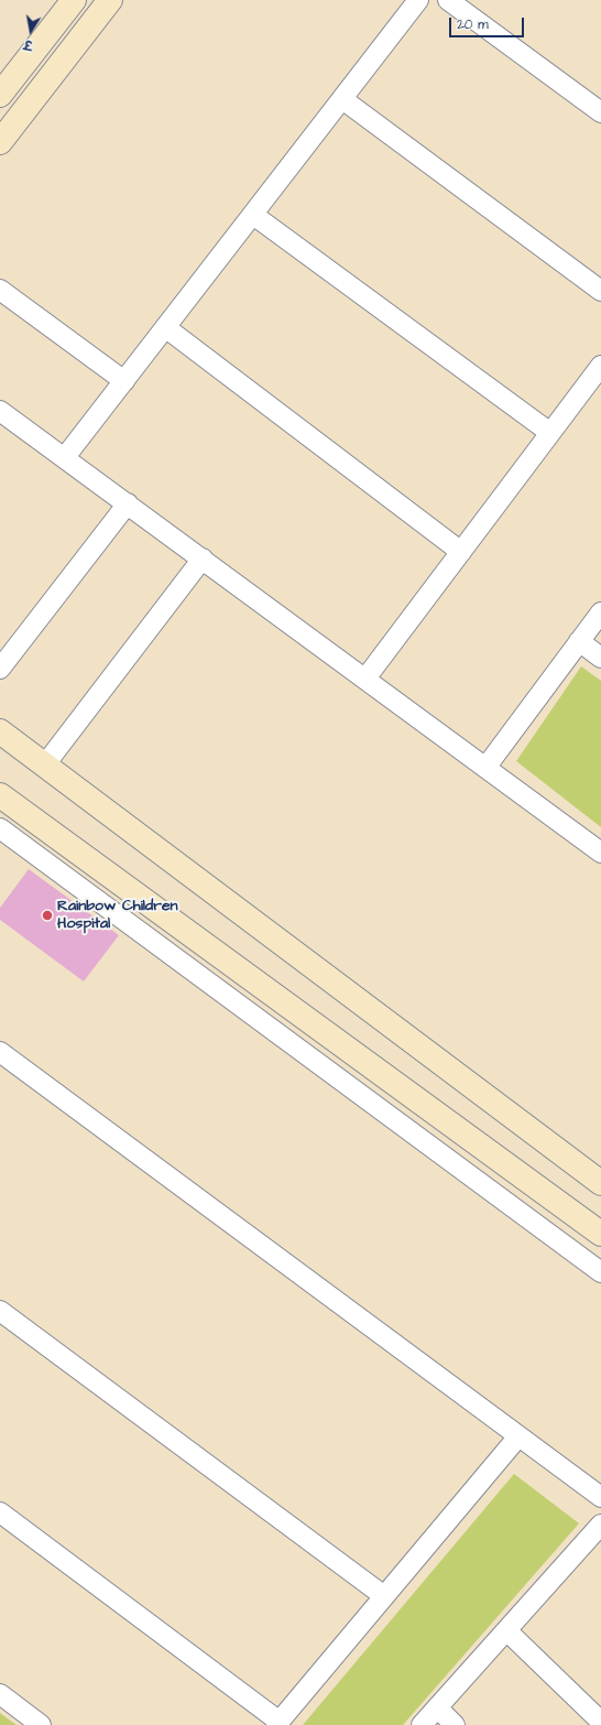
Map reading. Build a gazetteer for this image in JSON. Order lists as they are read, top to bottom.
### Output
{
  "places": ["Rainbow Children Hospital"],
  "scale_bar": "20 m",
  "north": "bottom"
}
